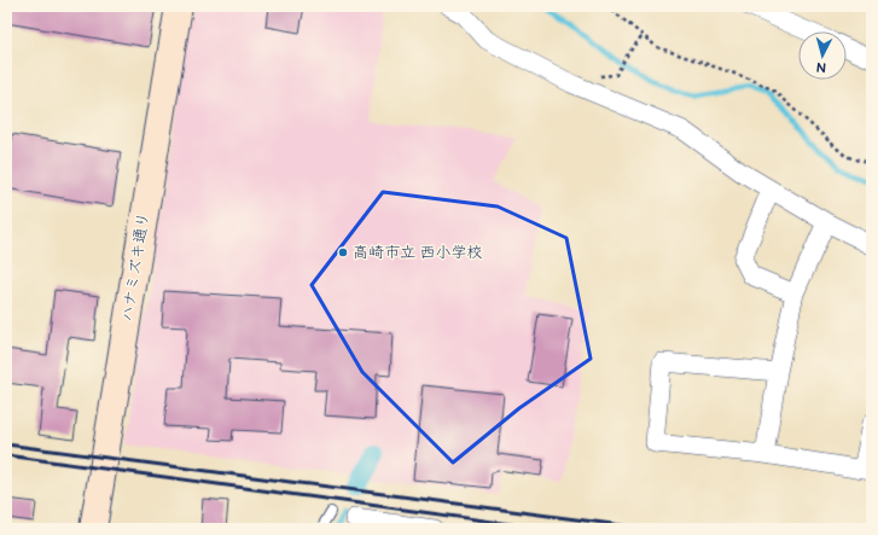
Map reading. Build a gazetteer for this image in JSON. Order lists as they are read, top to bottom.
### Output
{
  "streets": {
    "street": ["ハナミズキ通り"]
  },
  "places": ["高崎市立 西小学校"],
  "north": "bottom"
}
